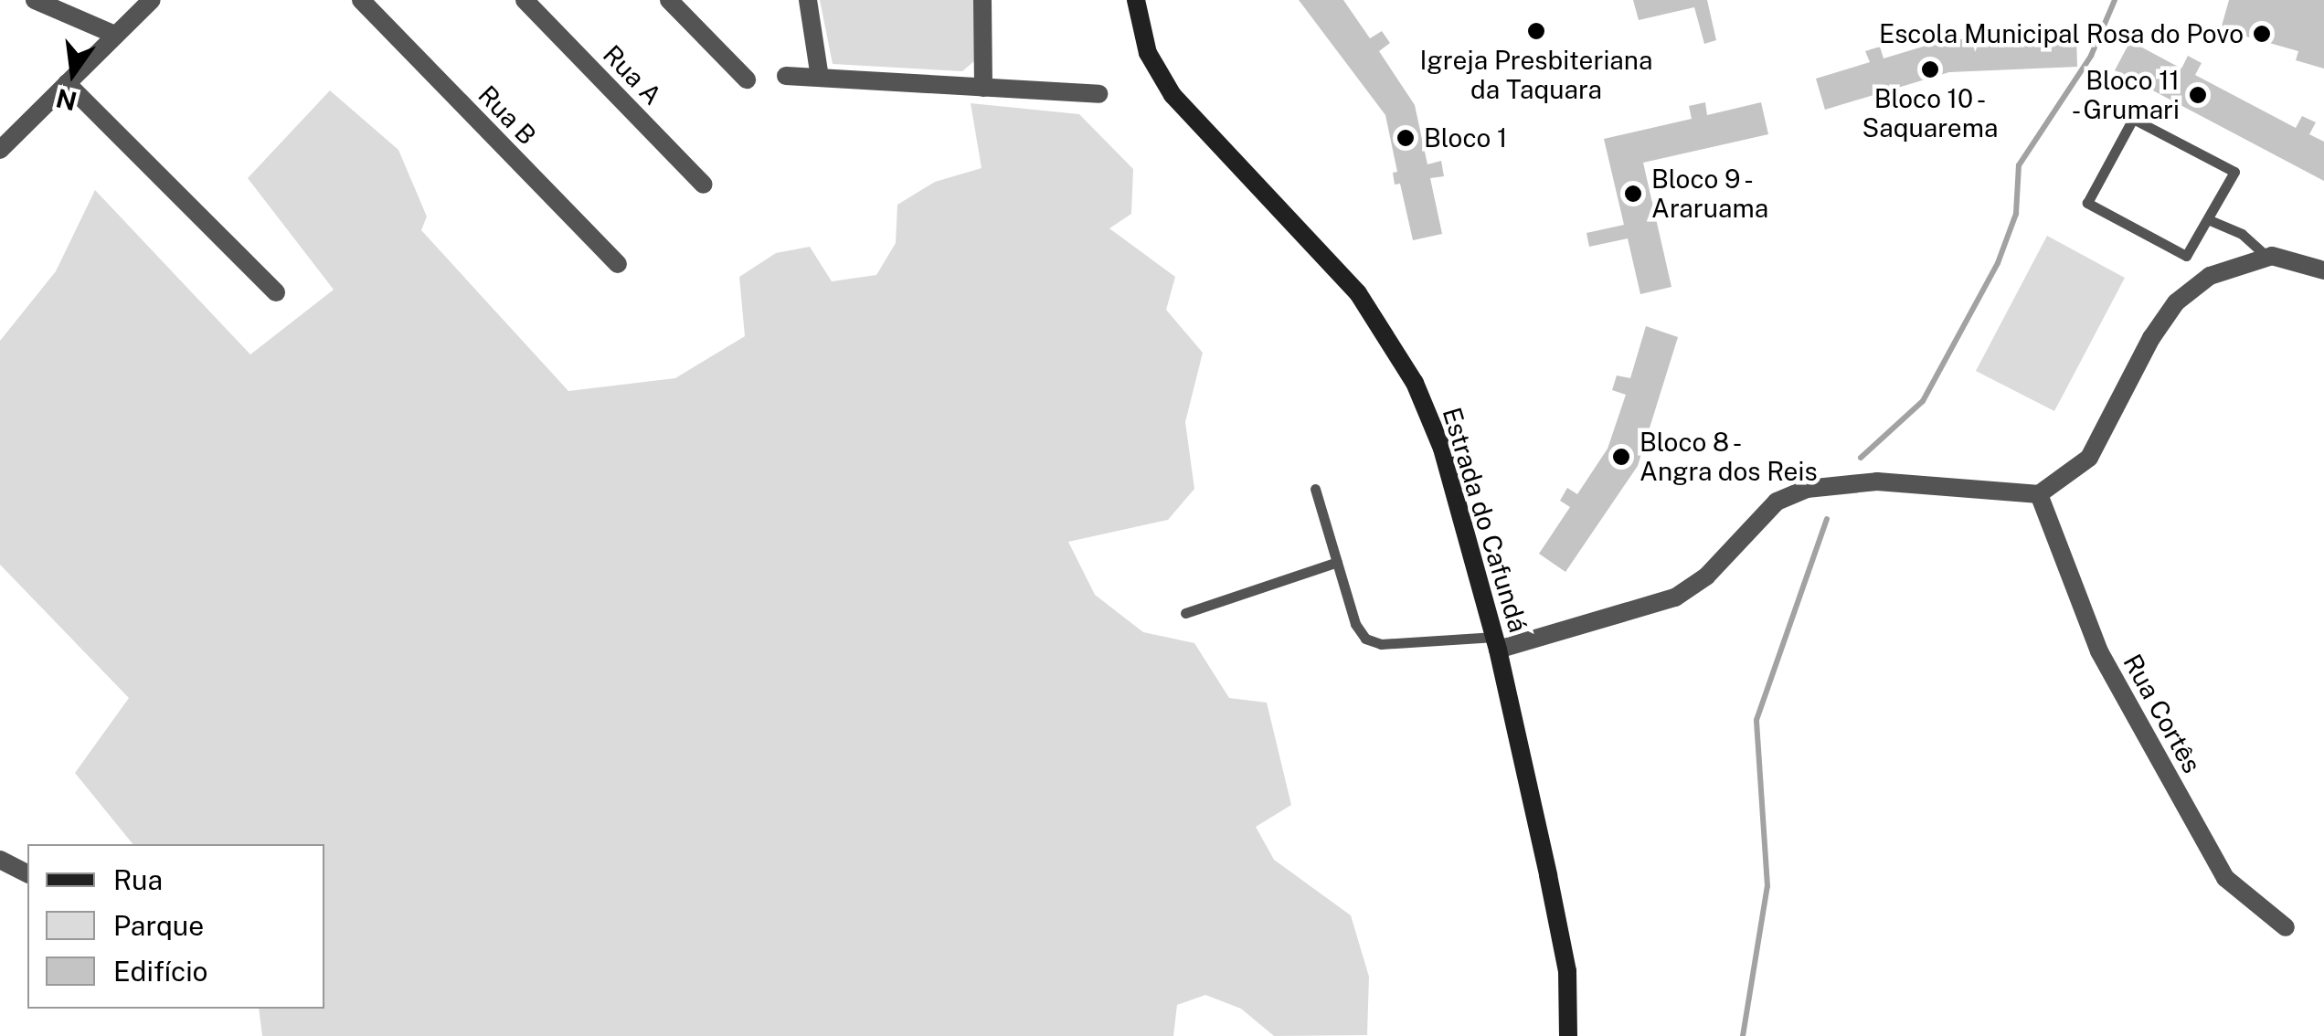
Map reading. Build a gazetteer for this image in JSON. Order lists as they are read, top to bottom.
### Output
{
  "streets": {
    "main road": ["Estrada do Cafundá"],
    "street": ["Rua A", "Rua B", "Rua Cortês"]
  },
  "places": [
    "Igreja Presbiteriana da Taquara",
    "Escola Municipal Rosa do Povo",
    "Bloco 10 - Saquarema",
    "Bloco 11 - Grumari",
    "Bloco 1",
    "Bloco 9 - Araruama",
    "Bloco 8 - Angra dos Reis"
  ],
  "legend": ["Rua", "Parque", "Edifício"],
  "north": "bottom"
}
